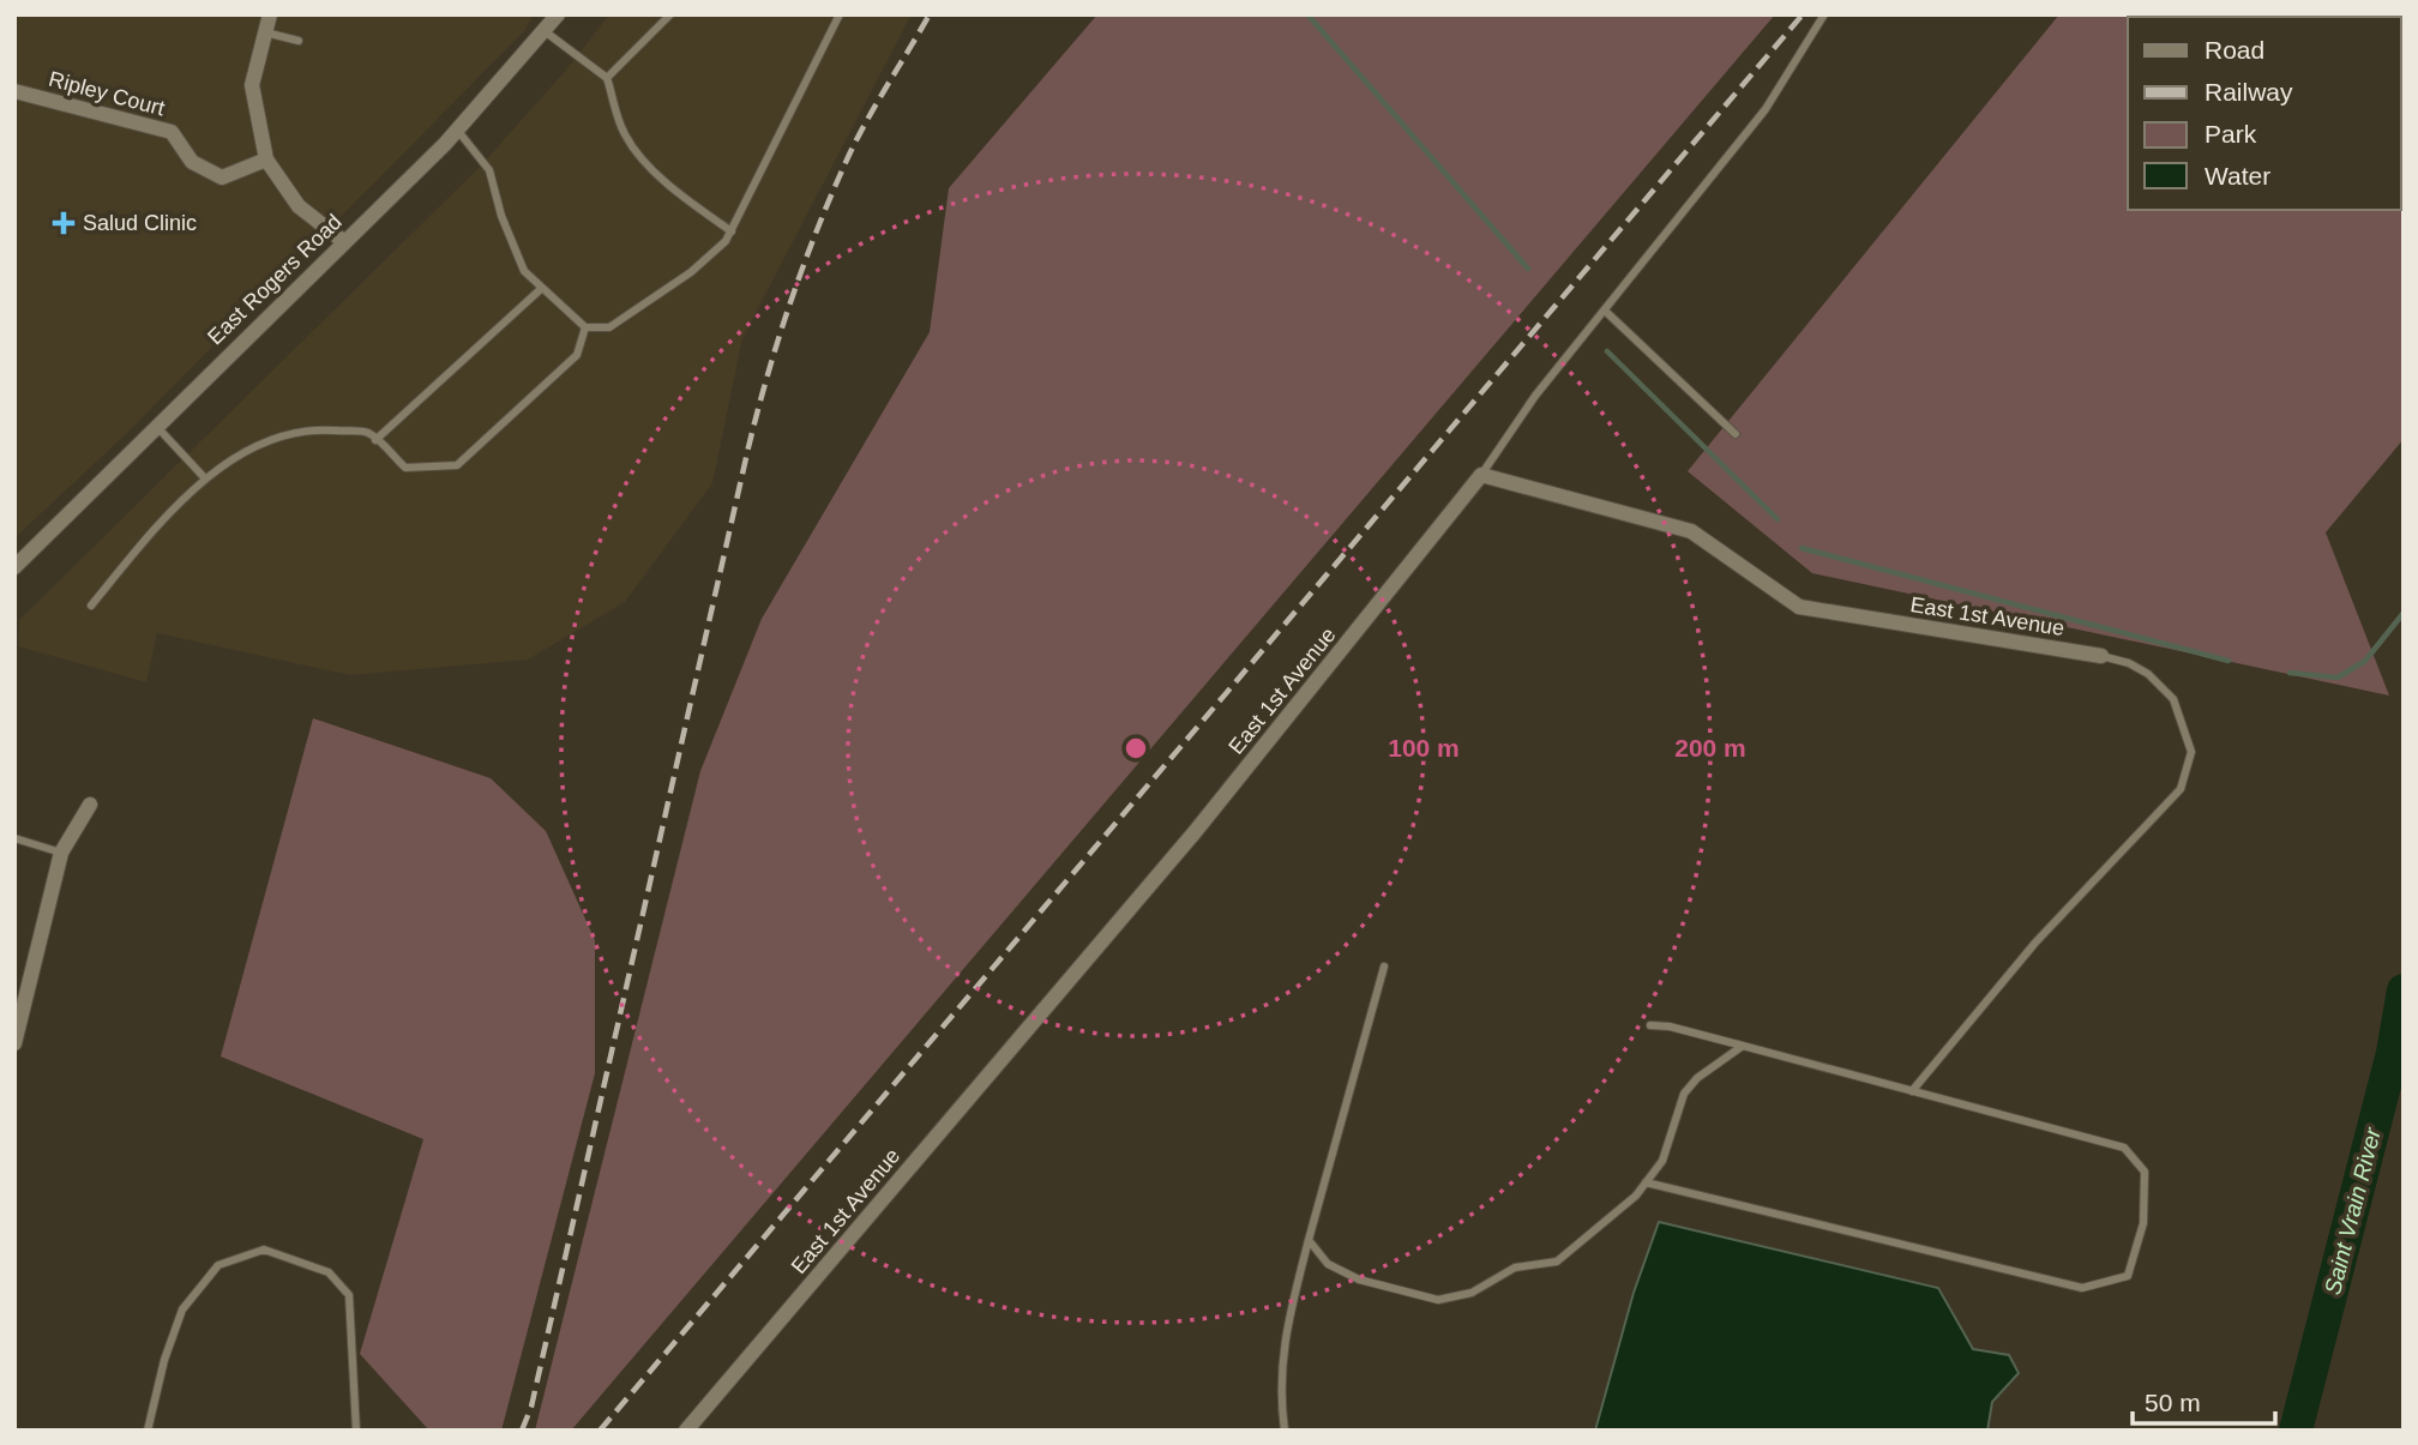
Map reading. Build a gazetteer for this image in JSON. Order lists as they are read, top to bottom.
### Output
{
  "streets": {
    "street": ["Ripley Court", "East Rogers Road", "East 1st Avenue"]
  },
  "water": ["Saint Vrain River"],
  "places": {
    "health": ["Salud Clinic"]
  },
  "legend": [
    "Road",
    "Railway",
    "Park",
    "Water"
  ],
  "scale_bar": "50 m",
  "rings": ["100 m", "200 m"]
}
